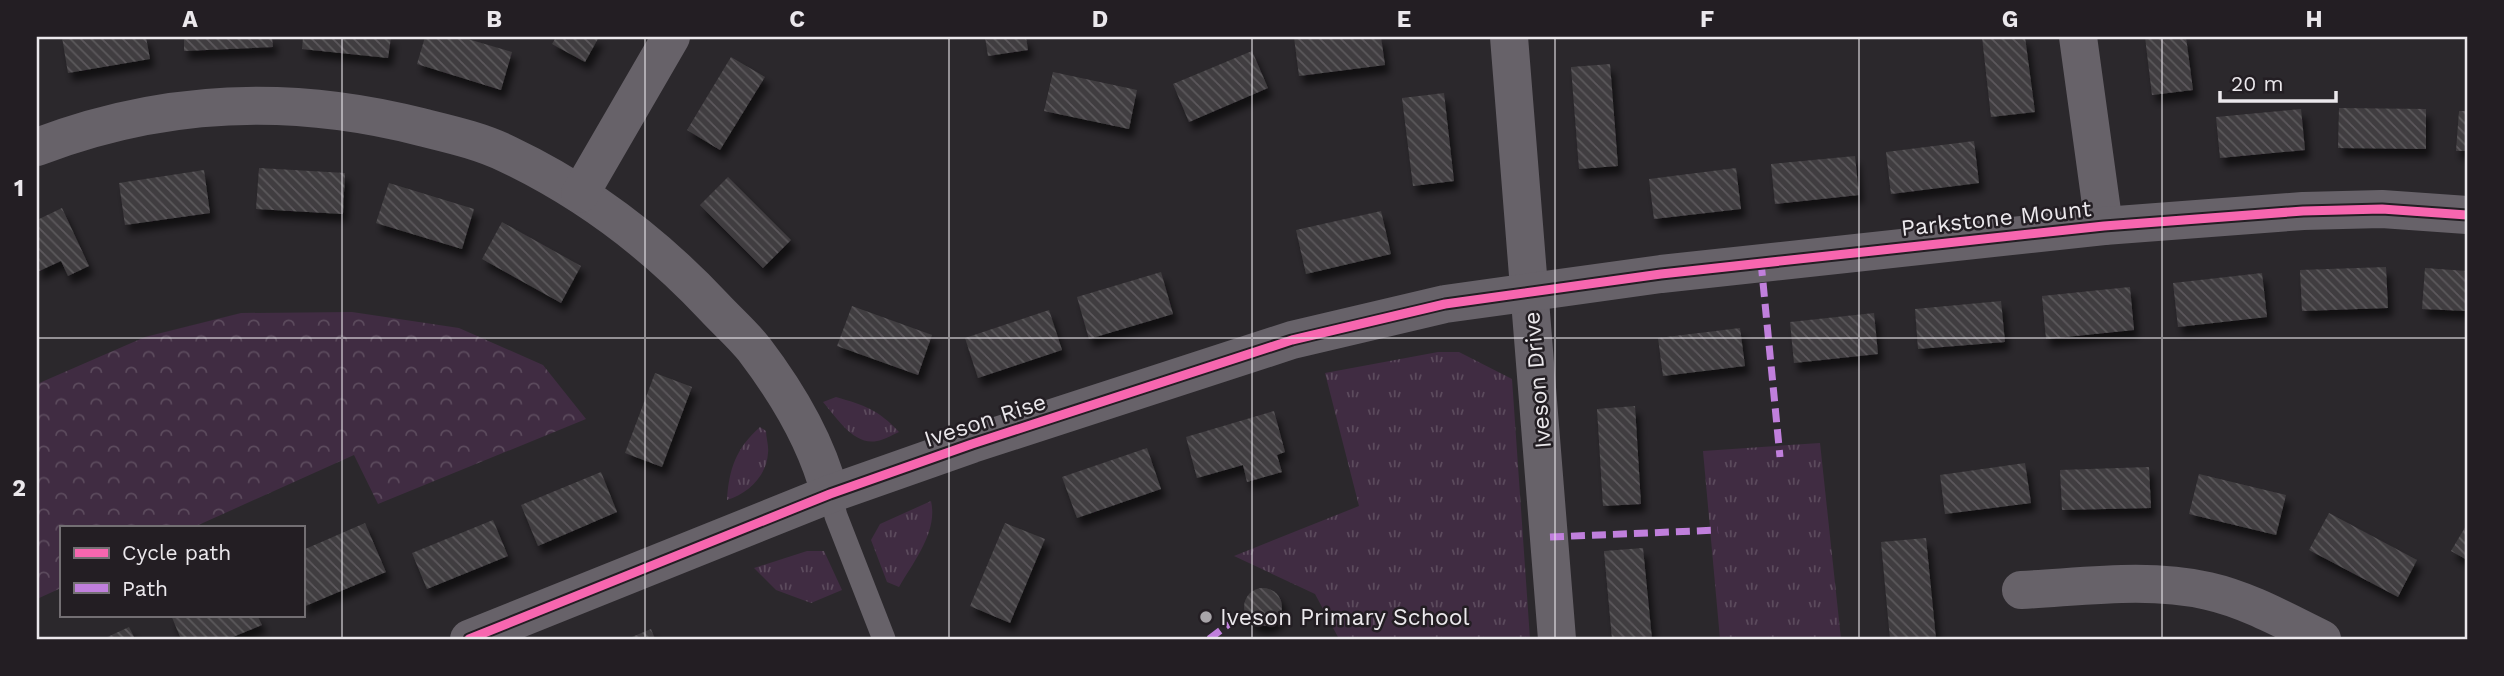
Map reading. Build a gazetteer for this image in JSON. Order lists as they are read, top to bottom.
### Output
{
  "streets": {
    "street": ["Parkstone Mount", "Iveson Drive", "Iveson Rise"]
  },
  "crossings": [
    ["Parkstone Mount", "Iveson Drive"],
    ["Parkstone Mount", "Iveson Rise"],
    ["Iveson Drive", "Iveson Rise"]
  ],
  "places": ["Iveson Primary School"],
  "legend": ["Cycle path", "Path"],
  "scale_bar": "20 m",
  "grid": {
    "columns": [
      "A",
      "B",
      "C",
      "D",
      "E",
      "F",
      "G",
      "H"
    ],
    "rows": ["1", "2"]
  }
}
